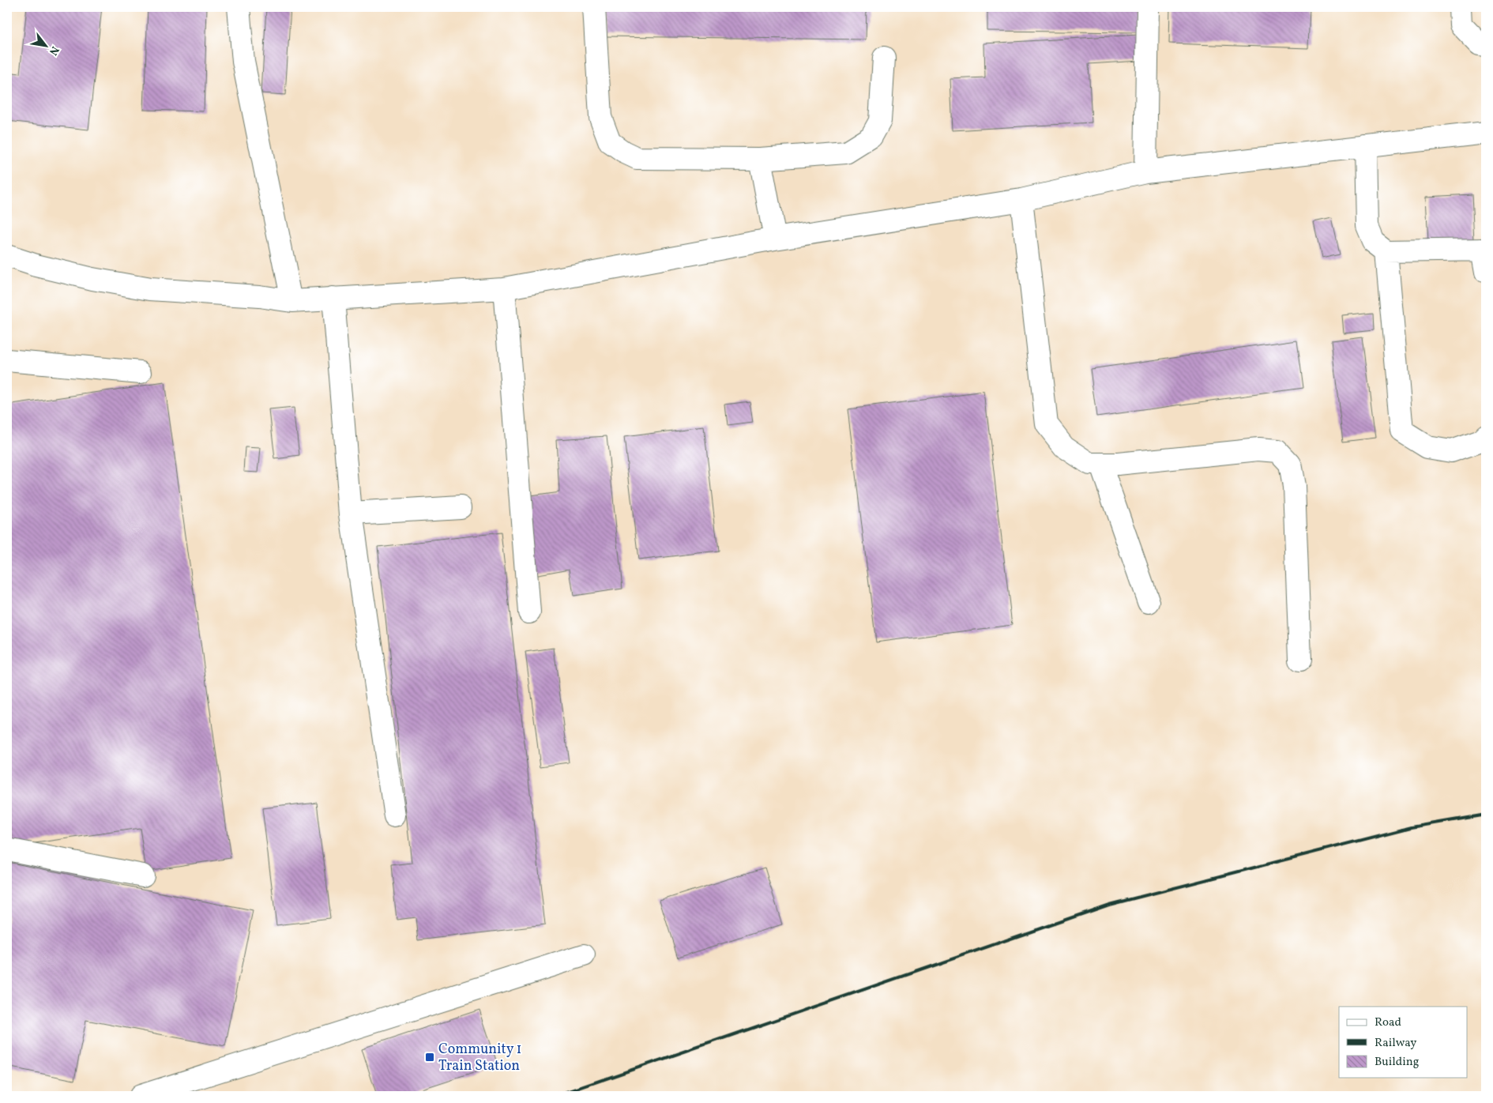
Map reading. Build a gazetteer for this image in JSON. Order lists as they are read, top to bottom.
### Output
{
  "places": {
    "transit": ["Community 1 Train Station"]
  },
  "legend": ["Road", "Railway", "Building"],
  "north": "bottom right"
}
